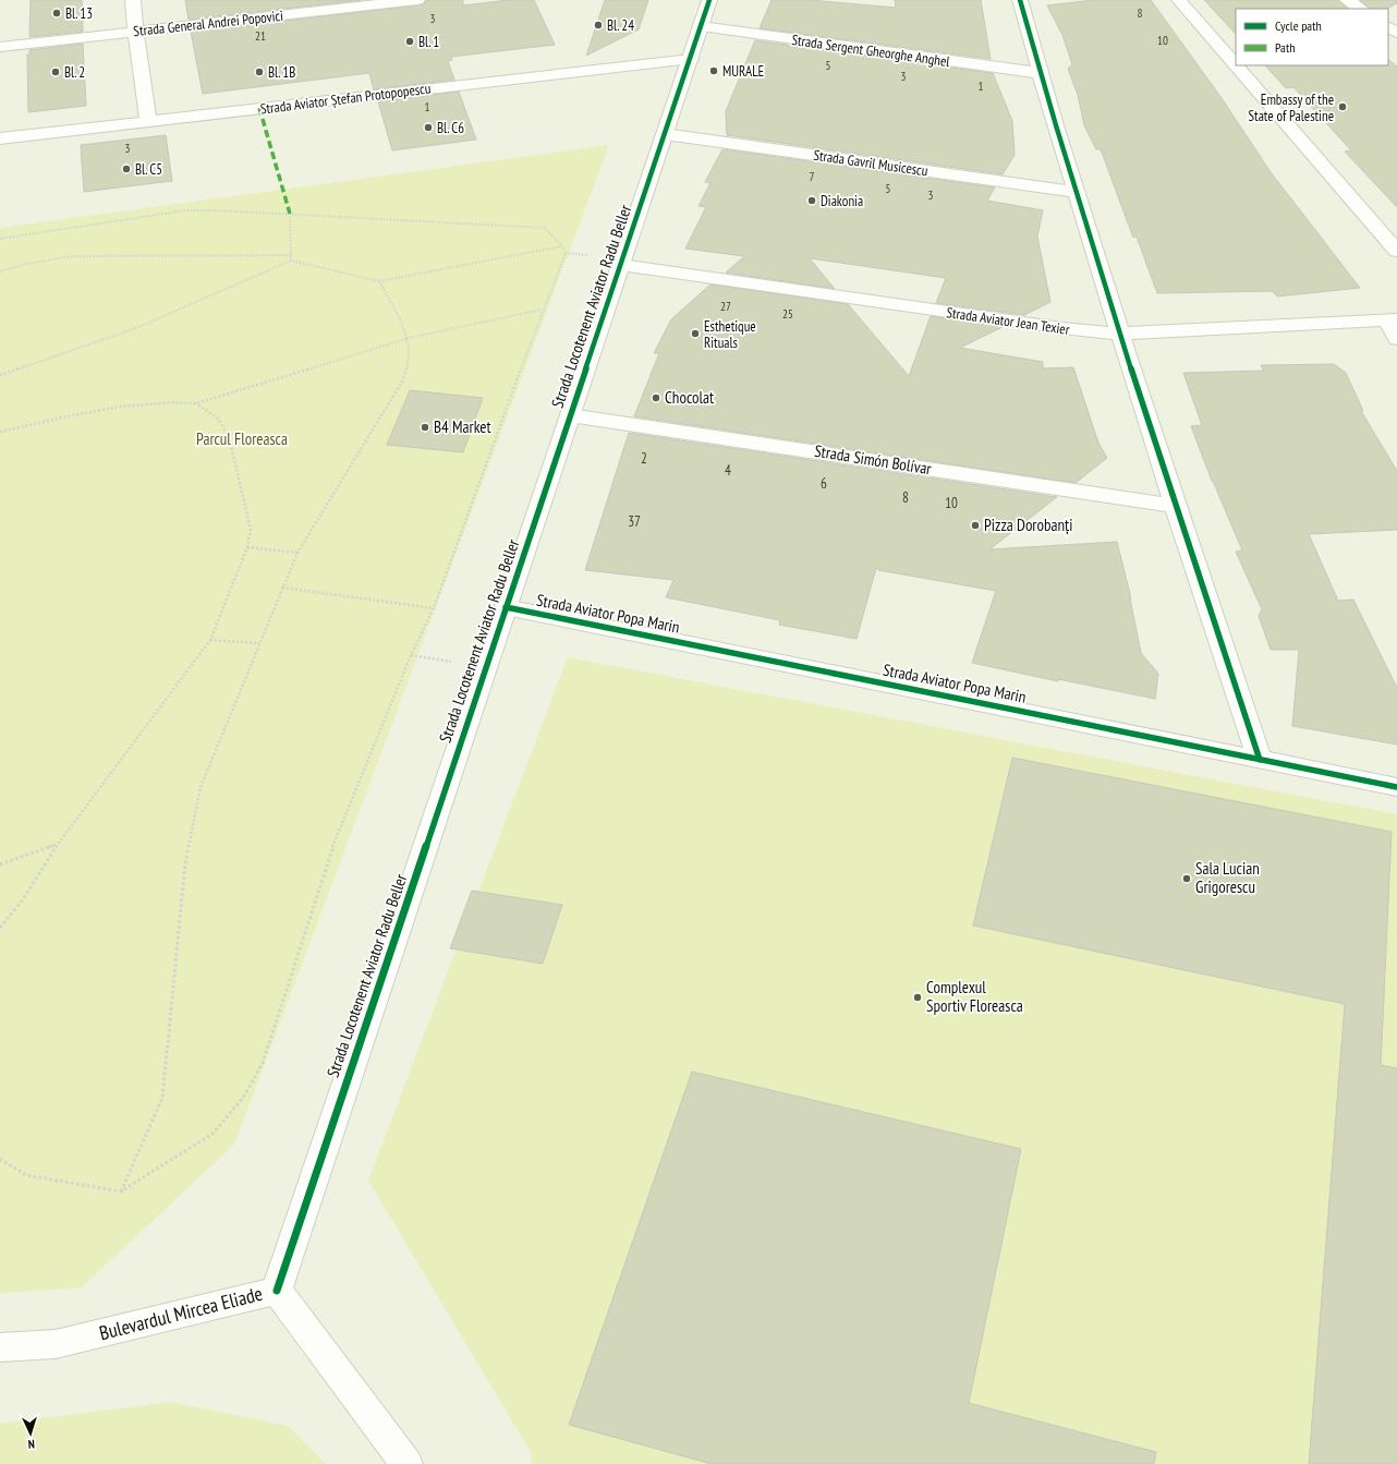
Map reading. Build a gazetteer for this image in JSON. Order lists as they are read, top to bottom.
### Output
{
  "streets": {
    "street": [
      "Strada General Andrei Popovici",
      "Strada Sergent Gheorghe Anghel",
      "Strada Aviator Ștefan Protopopescu",
      "Strada Gavril Musicescu",
      "Strada Locotenent Aviator Radu Beller",
      "Strada Aviator Jean Texier",
      "Strada Simón Bolívar",
      "Strada Aviator Popa Marin",
      "Bulevardul Mircea Eliade"
    ]
  },
  "crossings": [
    ["Strada Sergent Gheorghe Anghel", "Strada Locotenent Aviator Radu Beller"],
    ["Strada Aviator Ștefan Protopopescu", "Strada Locotenent Aviator Radu Beller"],
    ["Strada Gavril Musicescu", "Strada Locotenent Aviator Radu Beller"],
    ["Strada Locotenent Aviator Radu Beller", "Strada Aviator Jean Texier"],
    ["Strada Locotenent Aviator Radu Beller", "Strada Simón Bolívar"],
    ["Strada Locotenent Aviator Radu Beller", "Strada Aviator Popa Marin"],
    ["Strada Locotenent Aviator Radu Beller", "Bulevardul Mircea Eliade"]
  ],
  "parks": ["Parcul Floreasca"],
  "places": [
    "Bl. 13",
    "Bl. 24",
    "Bl. 1",
    "MURALE",
    "Bl. 2",
    "Bl. 1B",
    "Embassy of the State of Palestine",
    "Bl. C6",
    "Bl. C5",
    "Diakonia",
    "Esthetique Rituals",
    "Chocolat",
    "B4 Market",
    "Pizza Dorobanți",
    "Sala Lucian Grigorescu",
    "Complexul Sportiv Floreasca"
  ],
  "house_numbers": [
    "8",
    "3",
    "21",
    "10",
    "5",
    "3",
    "1",
    "1",
    "3",
    "7",
    "5",
    "3",
    "27",
    "25",
    "2",
    "4",
    "6",
    "8",
    "10",
    "37"
  ],
  "legend": ["Cycle path", "Path"],
  "north": "bottom"
}
